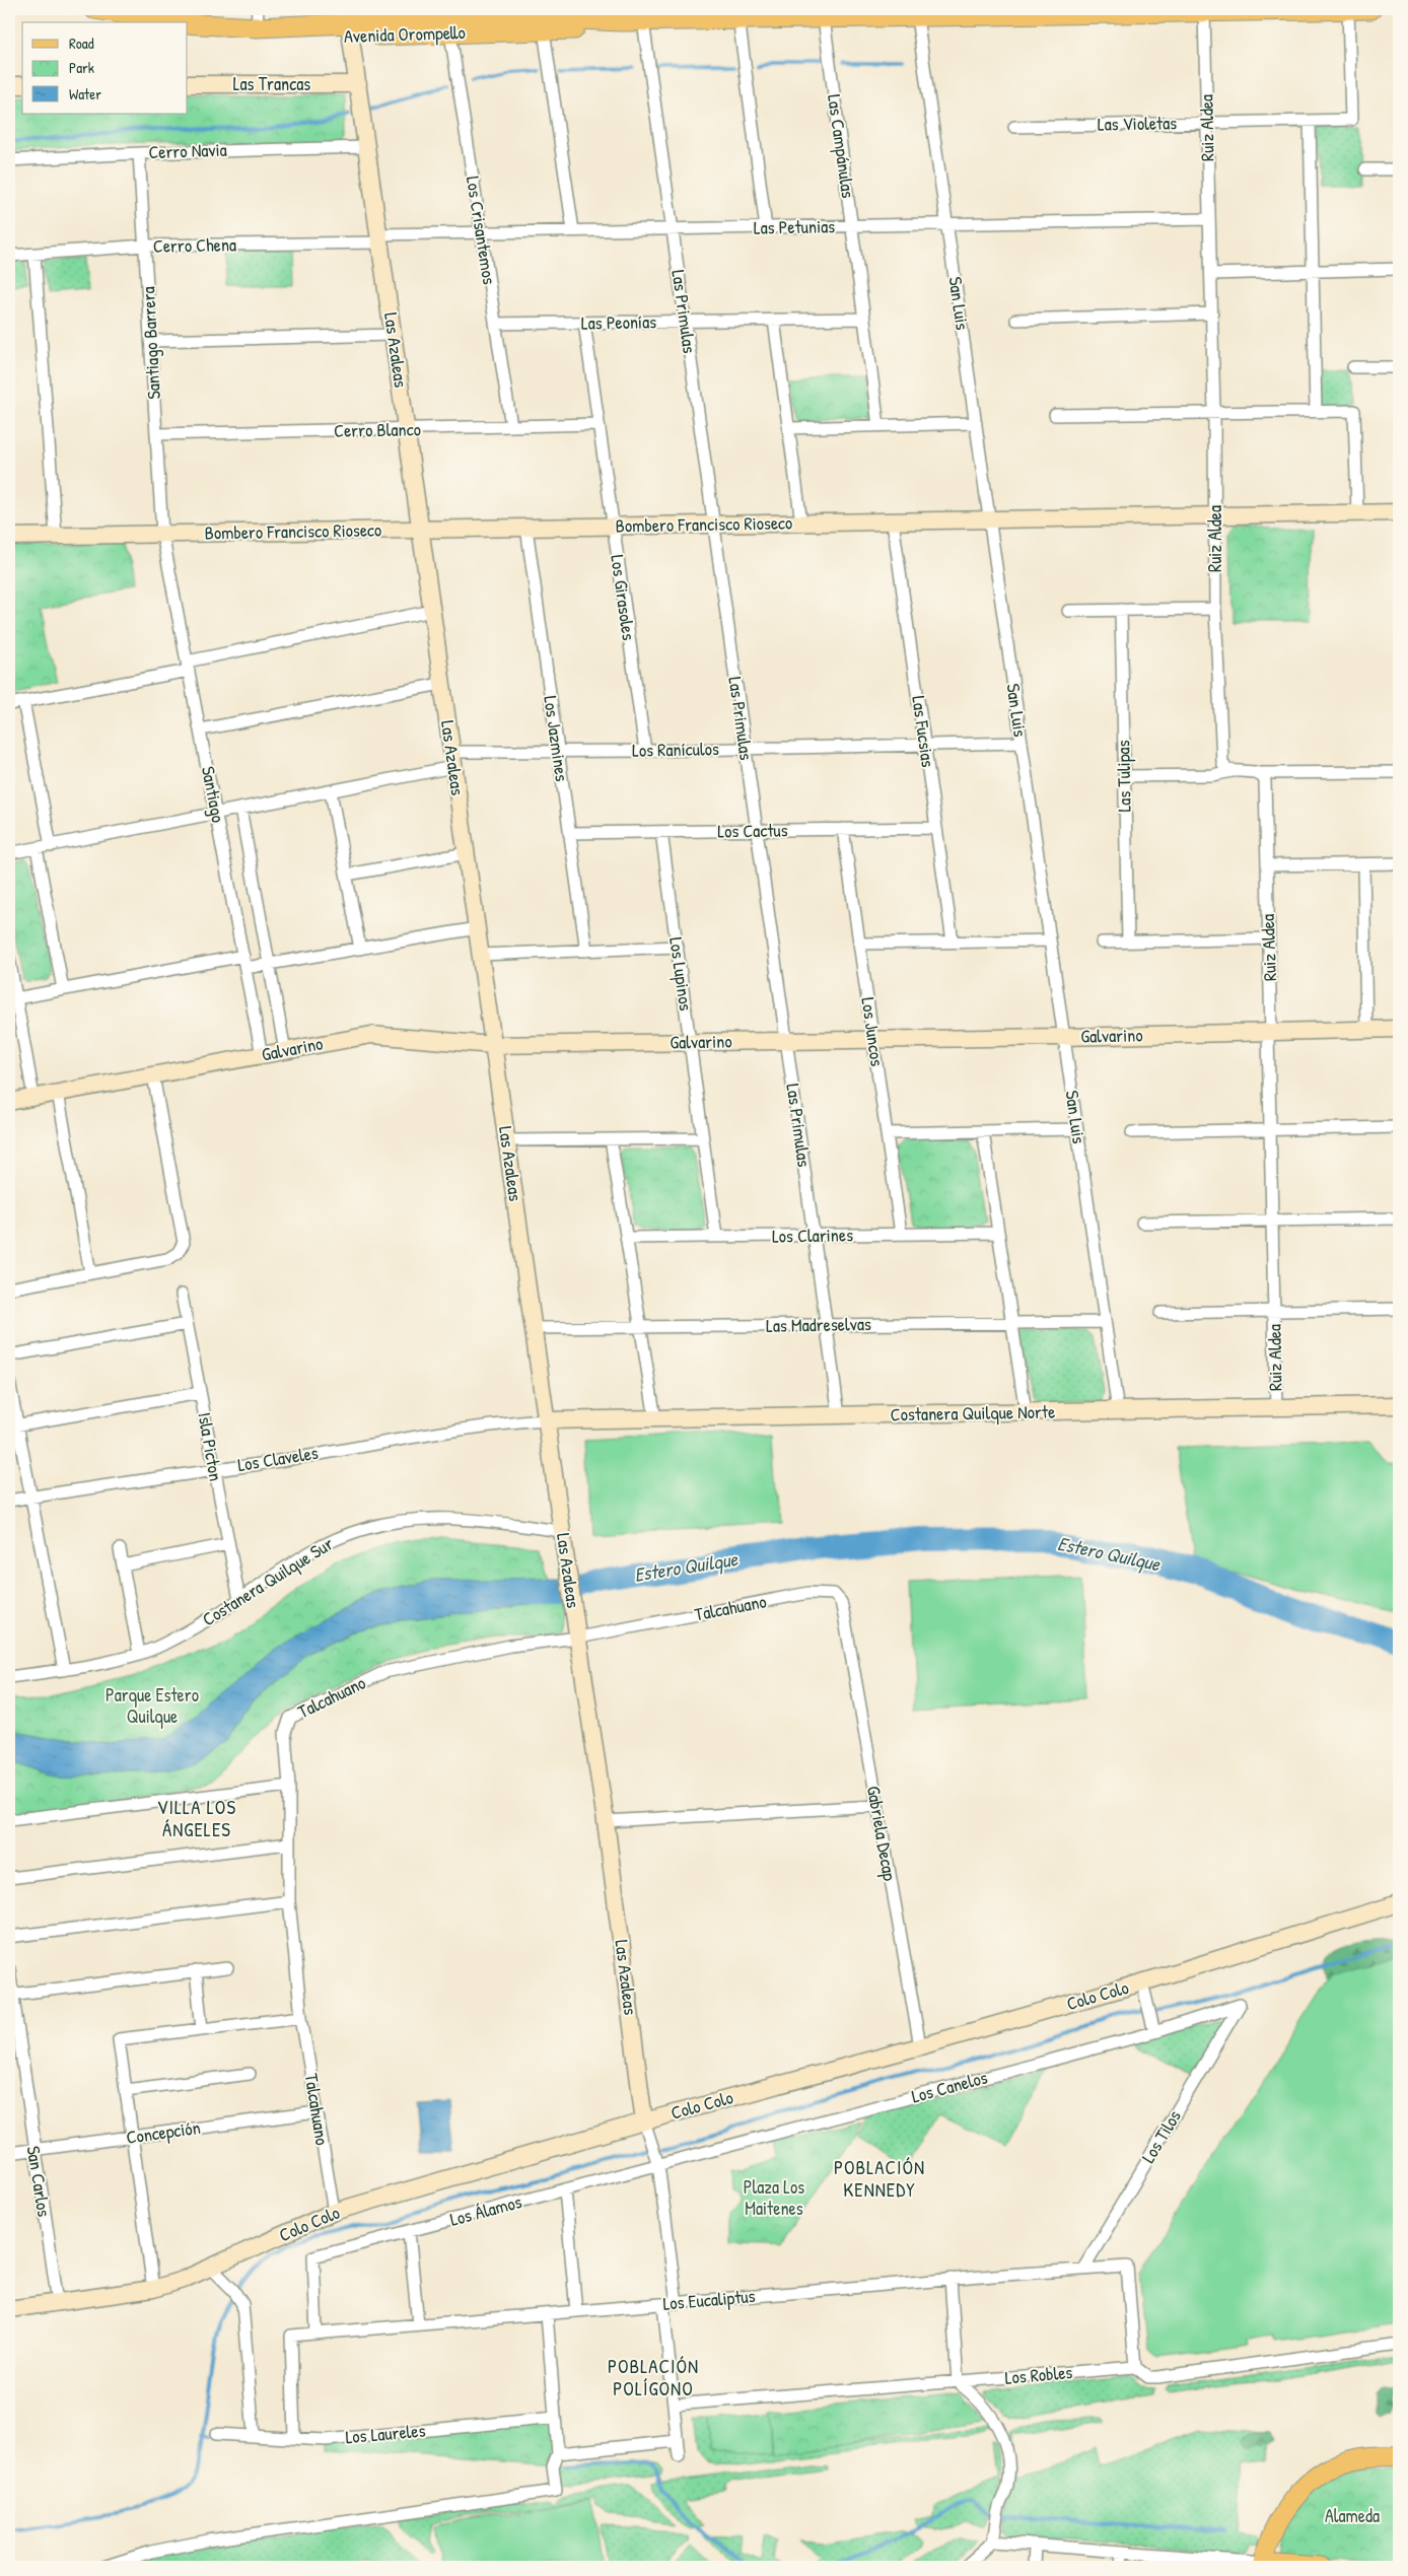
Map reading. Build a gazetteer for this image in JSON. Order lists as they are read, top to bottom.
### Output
{
  "streets": {
    "main road": [
      "Avenida Orompello",
      "Las Trancas",
      "Las Azaleas",
      "Bombero Francisco Rioseco",
      "Galvarino",
      "Costanera Quilque Norte",
      "Colo Colo"
    ],
    "street": [
      "Las Violetas",
      "Ruiz Aldea",
      "Las Campánulas",
      "Cerro Navia",
      "Las Petunias",
      "Los Crisantemos",
      "Cerro Chena",
      "San Luis",
      "Las Primulas",
      "Las Peonías",
      "Santiago Barrera",
      "Cerro Blanco",
      "Los Girasoles",
      "Las Fucsias",
      "Los Jazmines",
      "Los Ranículos",
      "Las Tulipas",
      "Santiago",
      "Los Cactus",
      "Los Lupinos",
      "Los Juncos",
      "Los Clarines",
      "Las Madreselvas",
      "Isla Picton",
      "Los Claveles",
      "Costanera Quilque Sur",
      "Talcahuano",
      "Gabriela Decap",
      "Los Canelos",
      "Concepción",
      "Los Tilos",
      "San Carlos",
      "Los Álamos",
      "Los Eucaliptus",
      "Los Robles",
      "Los Laureles"
    ]
  },
  "crossings": [
    ["Avenida Orompello", "Las Violetas"],
    ["Avenida Orompello", "Ruiz Aldea"],
    ["Avenida Orompello", "Las Campánulas"],
    ["Avenida Orompello", "Los Crisantemos"],
    ["Avenida Orompello", "San Luis"],
    ["Avenida Orompello", "Las Primulas"],
    ["Avenida Orompello", "Las Azaleas"],
    ["Las Trancas", "Las Azaleas"],
    ["Las Violetas", "Ruiz Aldea"],
    ["Ruiz Aldea", "Las Petunias"],
    ["Ruiz Aldea", "Bombero Francisco Rioseco"],
    ["Ruiz Aldea", "Galvarino"],
    ["Ruiz Aldea", "Costanera Quilque Norte"],
    ["Las Campánulas", "Las Petunias"],
    ["Las Campánulas", "Las Peonías"],
    ["Cerro Navia", "Santiago Barrera"],
    ["Cerro Navia", "Las Azaleas"],
    ["Las Petunias", "Los Crisantemos"],
    ["Las Petunias", "Cerro Chena"],
    ["Las Petunias", "San Luis"],
    ["Las Petunias", "Las Primulas"],
    ["Las Petunias", "Las Azaleas"],
    ["Los Crisantemos", "Las Peonías"],
    ["Los Crisantemos", "Cerro Blanco"],
    ["Cerro Chena", "Santiago Barrera"],
    ["Cerro Chena", "Las Azaleas"],
    ["San Luis", "Bombero Francisco Rioseco"],
    ["San Luis", "Los Ranículos"],
    ["San Luis", "Galvarino"],
    ["San Luis", "Las Madreselvas"],
    ["San Luis", "Costanera Quilque Norte"],
    ["Las Primulas", "Las Peonías"],
    ["Las Primulas", "Bombero Francisco Rioseco"],
    ["Las Primulas", "Los Ranículos"],
    ["Las Primulas", "Los Cactus"],
    ["Las Primulas", "Galvarino"],
    ["Las Primulas", "Los Clarines"],
    ["Las Primulas", "Las Madreselvas"],
    ["Las Primulas", "Costanera Quilque Norte"],
    ["Las Peonías", "Los Girasoles"],
    ["Santiago Barrera", "Cerro Blanco"],
    ["Santiago Barrera", "Bombero Francisco Rioseco"],
    ["Santiago Barrera", "Santiago"],
    ["Las Azaleas", "Cerro Blanco"],
    ["Las Azaleas", "Bombero Francisco Rioseco"],
    ["Las Azaleas", "Los Ranículos"],
    ["Las Azaleas", "Galvarino"],
    ["Las Azaleas", "Las Madreselvas"],
    ["Las Azaleas", "Costanera Quilque Norte"],
    ["Las Azaleas", "Los Claveles"],
    ["Las Azaleas", "Costanera Quilque Sur"],
    ["Las Azaleas", "Talcahuano"],
    ["Las Azaleas", "Colo Colo"],
    ["Las Azaleas", "Los Canelos"],
    ["Las Azaleas", "Los Álamos"],
    ["Las Azaleas", "Los Eucaliptus"],
    ["Cerro Blanco", "Los Girasoles"],
    ["Bombero Francisco Rioseco", "Los Girasoles"],
    ["Bombero Francisco Rioseco", "Las Fucsias"],
    ["Bombero Francisco Rioseco", "Los Jazmines"],
    ["Bombero Francisco Rioseco", "Santiago"],
    ["Los Girasoles", "Los Ranículos"],
    ["Las Fucsias", "Los Ranículos"],
    ["Las Fucsias", "Los Cactus"],
    ["Los Jazmines", "Los Ranículos"],
    ["Los Jazmines", "Los Cactus"],
    ["Los Ranículos", "Santiago"],
    ["Santiago", "Galvarino"],
    ["Los Cactus", "Los Lupinos"],
    ["Los Cactus", "Los Juncos"],
    ["Los Lupinos", "Galvarino"],
    ["Los Lupinos", "Los Clarines"],
    ["Los Juncos", "Galvarino"],
    ["Los Juncos", "Los Clarines"],
    ["Costanera Quilque Norte", "Los Claveles"],
    ["Isla Picton", "Los Claveles"],
    ["Isla Picton", "Costanera Quilque Sur"],
    ["Talcahuano", "Gabriela Decap"],
    ["Talcahuano", "Colo Colo"],
    ["Talcahuano", "Concepción"],
    ["Gabriela Decap", "Colo Colo"],
    ["Colo Colo", "San Carlos"],
    ["Los Canelos", "Los Tilos"],
    ["Los Canelos", "Los Álamos"],
    ["Concepción", "San Carlos"],
    ["Los Tilos", "Los Eucaliptus"],
    ["Los Álamos", "Los Eucaliptus"],
    ["Los Eucaliptus", "Los Robles"],
    ["Los Eucaliptus", "Los Laureles"]
  ],
  "districts": ["VILLA LOS ÁNGELES", "POBLACIÓN KENNEDY", "POBLACIÓN POLÍGONO"],
  "water": ["Estero Quilque"],
  "parks": ["Parque Estero Quilque", "Plaza Los Maitenes", "Alameda"],
  "legend": ["Road", "Park", "Water"]
}
